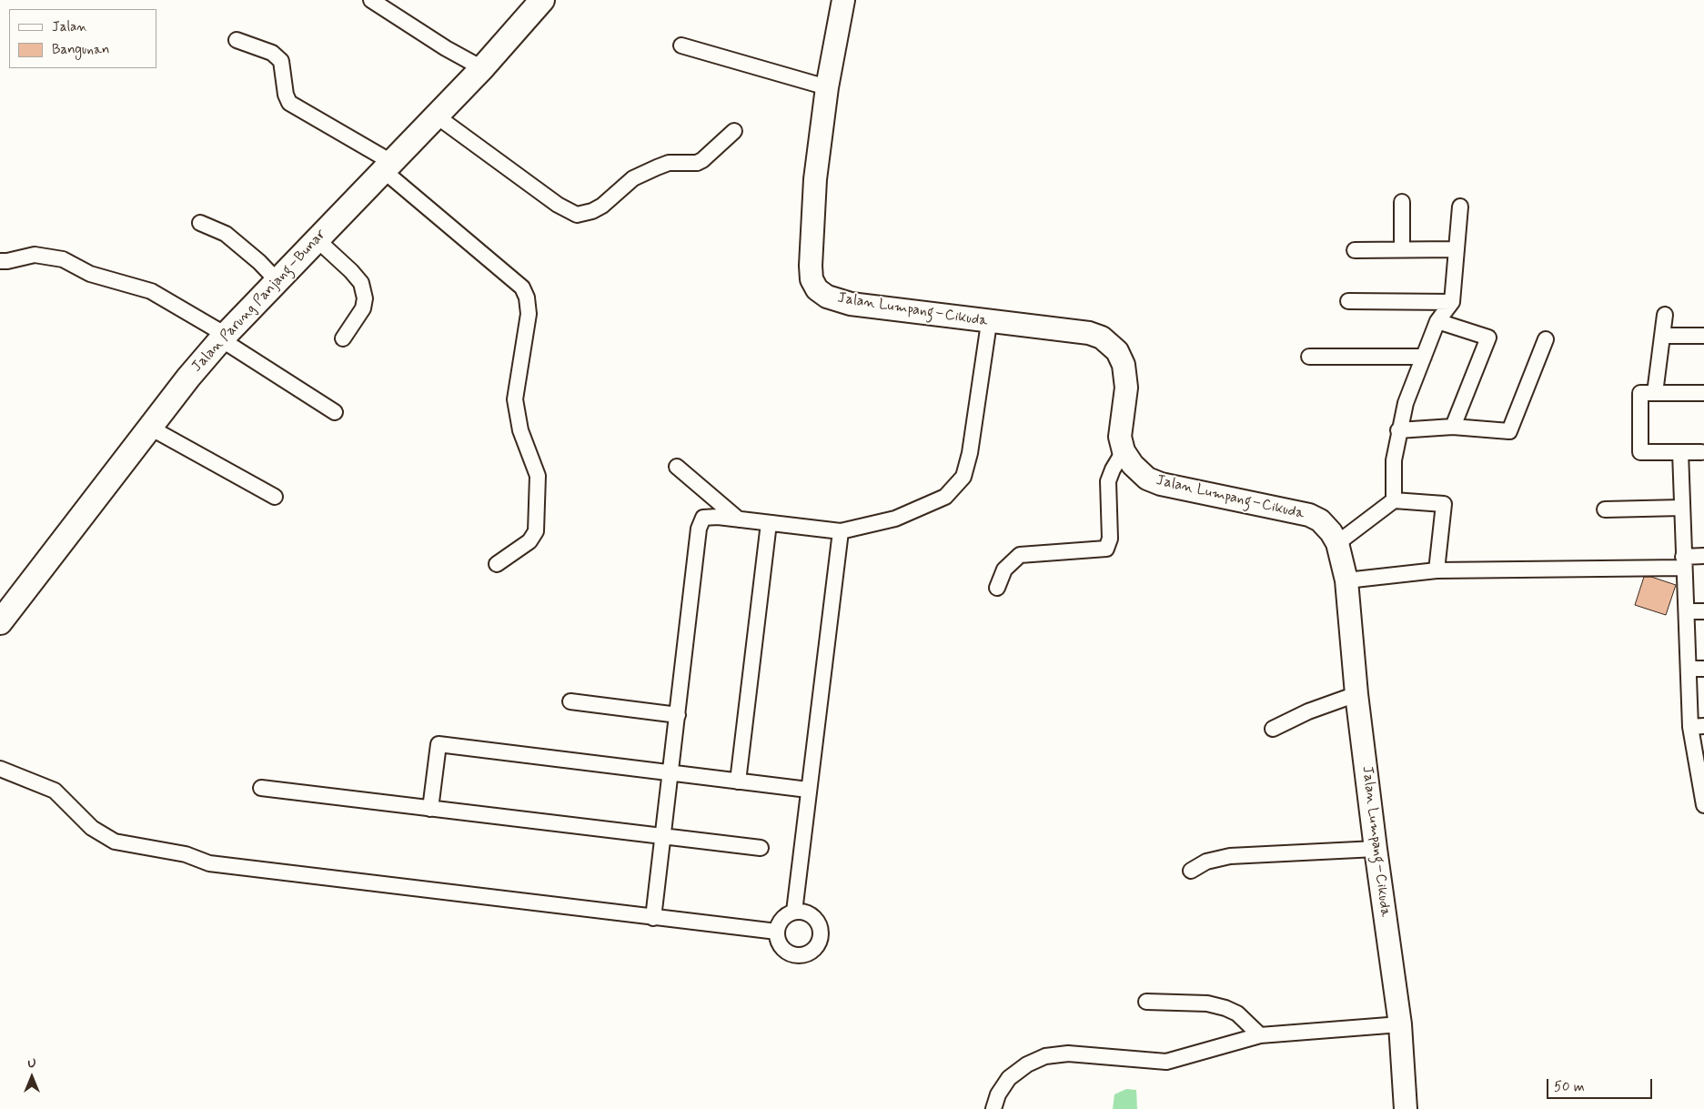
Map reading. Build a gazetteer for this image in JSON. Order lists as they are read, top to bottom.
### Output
{
  "streets": {
    "main road": ["Jalan Parung Panjang–Bunar"],
    "street": ["Jalan Lumpang–Cikuda"]
  },
  "legend": ["Jalan", "Bangunan"],
  "scale_bar": "50 m",
  "north": "top"
}
